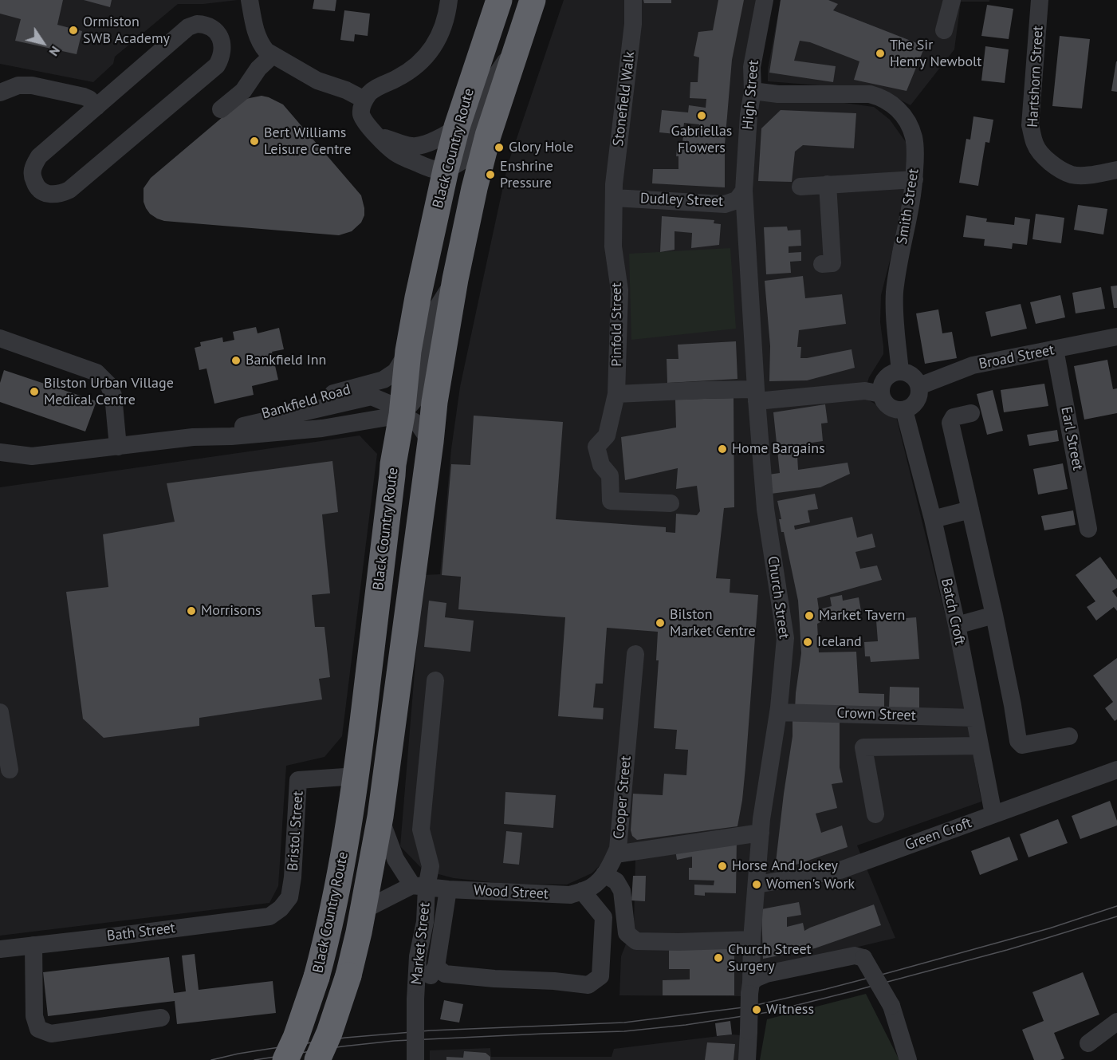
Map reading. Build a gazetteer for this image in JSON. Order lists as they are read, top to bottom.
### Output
{
  "streets": {
    "highway": ["Black Country Route"],
    "street": [
      "Hartshorn Street",
      "High Street",
      "Stonefield Walk",
      "Dudley Street",
      "Smith Street",
      "Pinfold Street",
      "Broad Street",
      "Bankfield Road",
      "Earl Street",
      "Church Street",
      "Batch Croft",
      "Crown Street",
      "Cooper Street",
      "Bristol Street",
      "Green Croft",
      "Wood Street",
      "Bath Street",
      "Market Street"
    ]
  },
  "crossings": [
    ["High Street", "Dudley Street"],
    ["High Street", "Smith Street"],
    ["High Street", "Church Street"],
    ["Stonefield Walk", "Dudley Street"],
    ["Stonefield Walk", "Pinfold Street"],
    ["Black Country Route", "Bankfield Road"],
    ["Black Country Route", "Bristol Street"],
    ["Dudley Street", "Pinfold Street"],
    ["Dudley Street", "Church Street"],
    ["Smith Street", "Broad Street"],
    ["Smith Street", "Batch Croft"],
    ["Broad Street", "Earl Street"],
    ["Broad Street", "Batch Croft"],
    ["Church Street", "Crown Street"],
    ["Church Street", "Green Croft"],
    ["Batch Croft", "Crown Street"],
    ["Batch Croft", "Green Croft"],
    ["Bristol Street", "Bath Street"],
    ["Wood Street", "Market Street"]
  ],
  "places": [
    "Ormiston SWB Academy",
    "The Sir Henry Newbolt",
    "Gabriellas Flowers",
    "Bert Williams Leisure Centre",
    "Glory Hole",
    "Enshrine Pressure",
    "Bankfield Inn",
    "Bilston Urban Village Medical Centre",
    "Home Bargains",
    "Morrisons",
    "Market Tavern",
    "Bilston Market Centre",
    "Iceland",
    "Horse And Jockey",
    "Women's Work",
    "Church Street Surgery",
    "Witness"
  ],
  "north": "bottom right"
}
